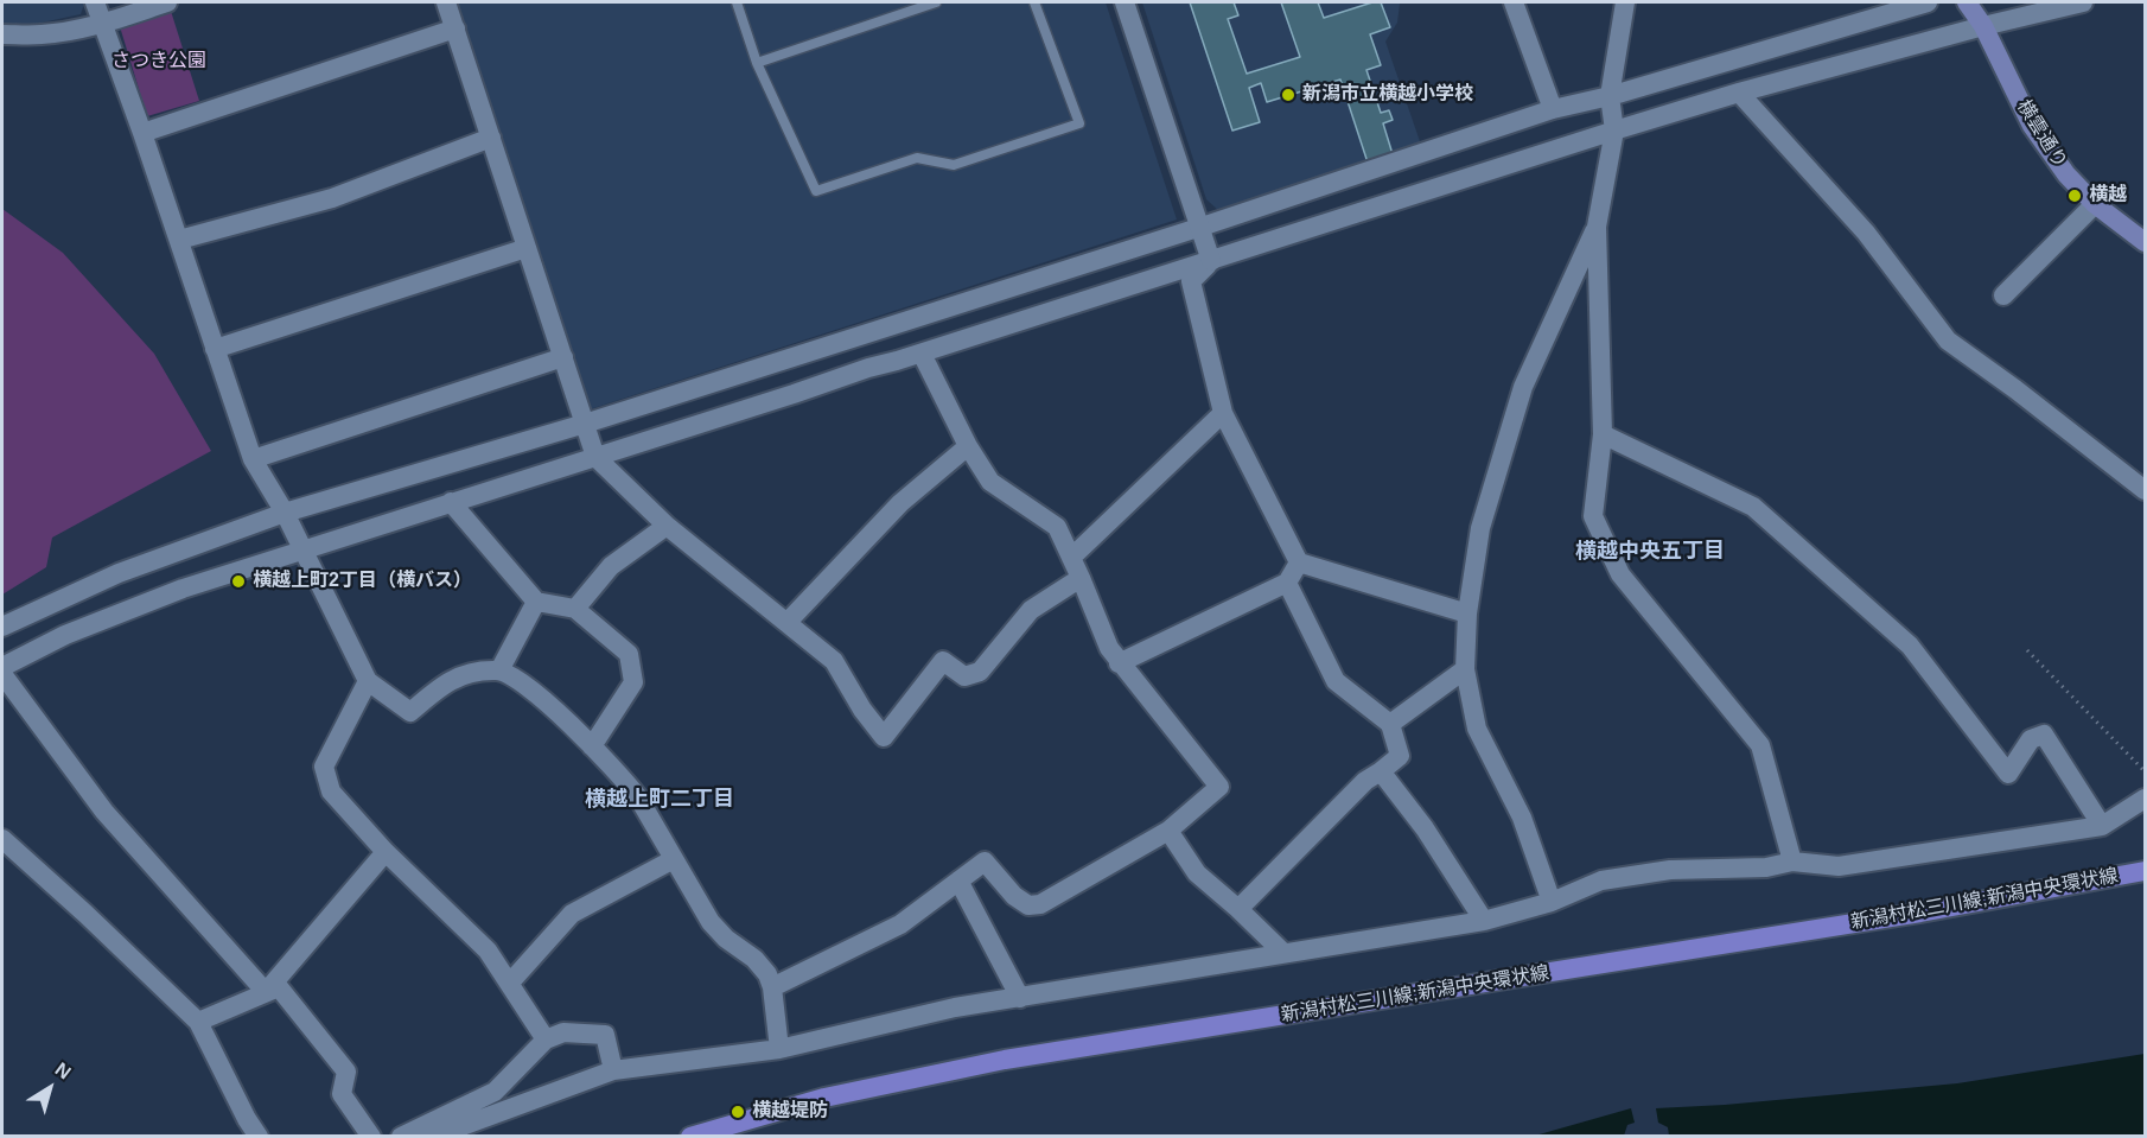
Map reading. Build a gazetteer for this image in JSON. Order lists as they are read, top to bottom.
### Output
{
  "streets": {
    "main road": ["横雲通り", "新潟村松三川線;新潟中央環状線"]
  },
  "districts": ["横越中央五丁目", "横越上町二丁目"],
  "parks": ["さつき公園"],
  "places": [
    "新潟市立横越小学校",
    "横越",
    "横越上町2丁目（横バス）",
    "横越堤防"
  ],
  "north": "top right"
}
